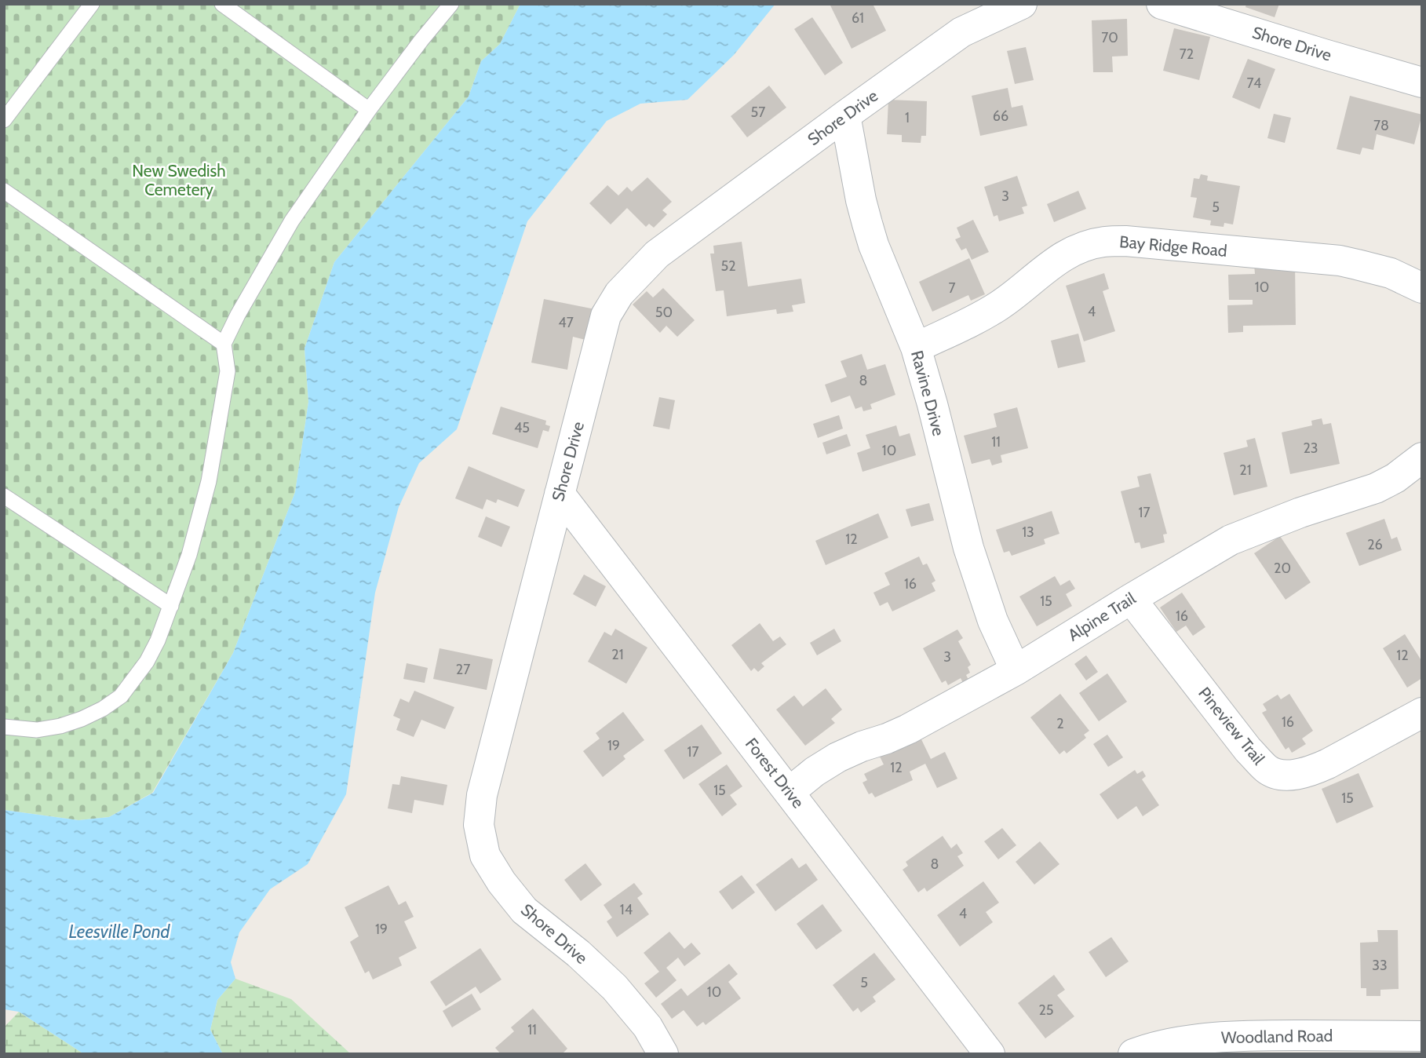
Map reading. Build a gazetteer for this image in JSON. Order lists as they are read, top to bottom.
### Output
{
  "streets": {
    "street": [
      "Shore Drive",
      "Bay Ridge Road",
      "Ravine Drive",
      "Alpine Trail",
      "Pineview Trail",
      "Forest Drive",
      "Woodland Road"
    ]
  },
  "crossings": [
    ["Shore Drive", "Ravine Drive"],
    ["Shore Drive", "Forest Drive"],
    ["Bay Ridge Road", "Ravine Drive"],
    ["Ravine Drive", "Alpine Trail"],
    ["Alpine Trail", "Pineview Trail"],
    ["Alpine Trail", "Forest Drive"]
  ],
  "water": ["Leesville Pond"],
  "parks": ["New Swedish Cemetery"],
  "house_numbers": [
    "61",
    "70",
    "72",
    "74",
    "57",
    "66",
    "1",
    "78",
    "3",
    "5",
    "52",
    "10",
    "7",
    "4",
    "50",
    "47",
    "8",
    "45",
    "11",
    "23",
    "10",
    "21",
    "17",
    "13",
    "12",
    "26",
    "20",
    "16",
    "15",
    "16",
    "21",
    "12",
    "3",
    "27",
    "16",
    "2",
    "19",
    "17",
    "12",
    "15",
    "15",
    "8",
    "14",
    "4",
    "19",
    "33",
    "5",
    "10",
    "25",
    "11"
  ]
}
